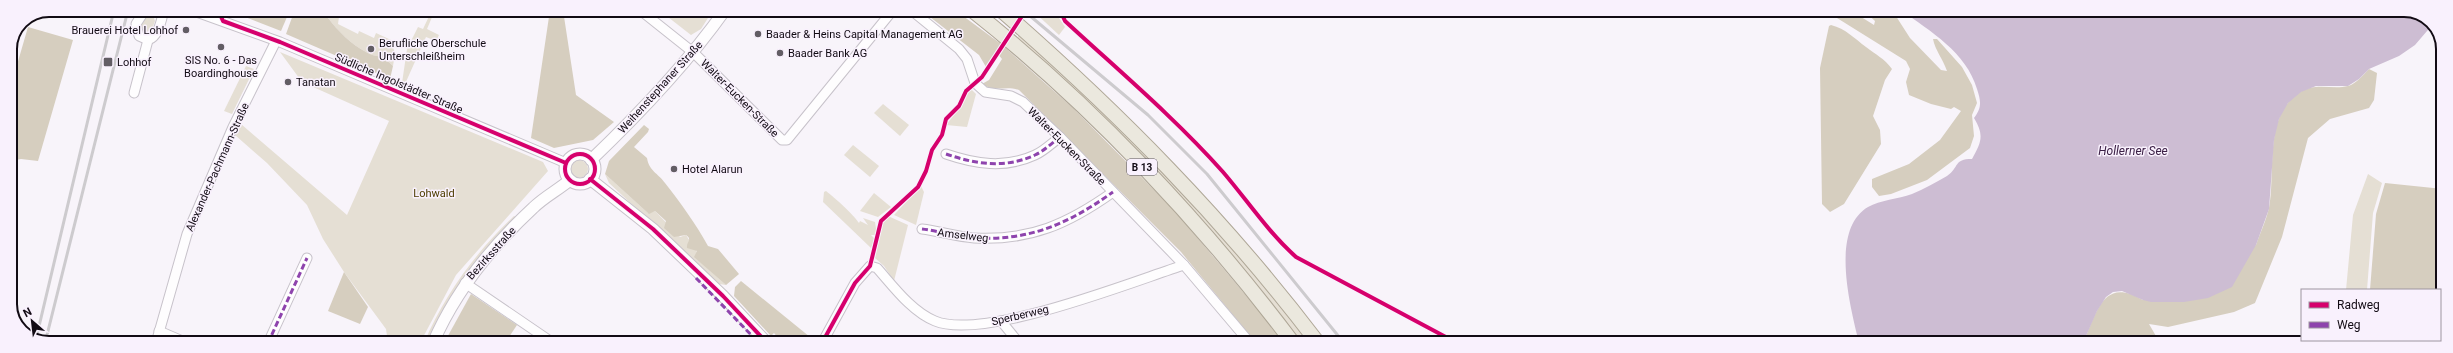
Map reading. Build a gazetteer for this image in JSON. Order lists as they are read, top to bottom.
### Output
{
  "streets": {
    "main road": ["B 13"],
    "street": [
      "Südliche Ingolstädter Straße",
      "Weihenstephaner Straße",
      "Walter-Eucken-Straße",
      "Alexander-Pachmann-Straße",
      "Amselweg",
      "Bezirksstraße",
      "Sperberweg"
    ]
  },
  "crossings": [
    ["Südliche Ingolstädter Straße", "Weihenstephaner Straße"],
    ["Südliche Ingolstädter Straße", "Alexander-Pachmann-Straße"],
    ["Südliche Ingolstädter Straße", "Bezirksstraße"],
    ["Weihenstephaner Straße", "Walter-Eucken-Straße"],
    ["Weihenstephaner Straße", "Bezirksstraße"],
    ["Walter-Eucken-Straße", "Amselweg"],
    ["Walter-Eucken-Straße", "Sperberweg"]
  ],
  "water": ["Hollerner See"],
  "parks": ["Lohwald"],
  "places": {
    "other": [
      "Brauerei Hotel Lohhof",
      "Baader & Heins Capital Management AG",
      "SIS No. 6 - Das Boardinghouse",
      "Berufliche Oberschule Unterschleißheim",
      "Baader Bank AG",
      "Tanatan",
      "Hotel Alarun"
    ],
    "transit": ["Lohhof"]
  },
  "legend": ["Radweg", "Weg"],
  "north": "top left"
}
